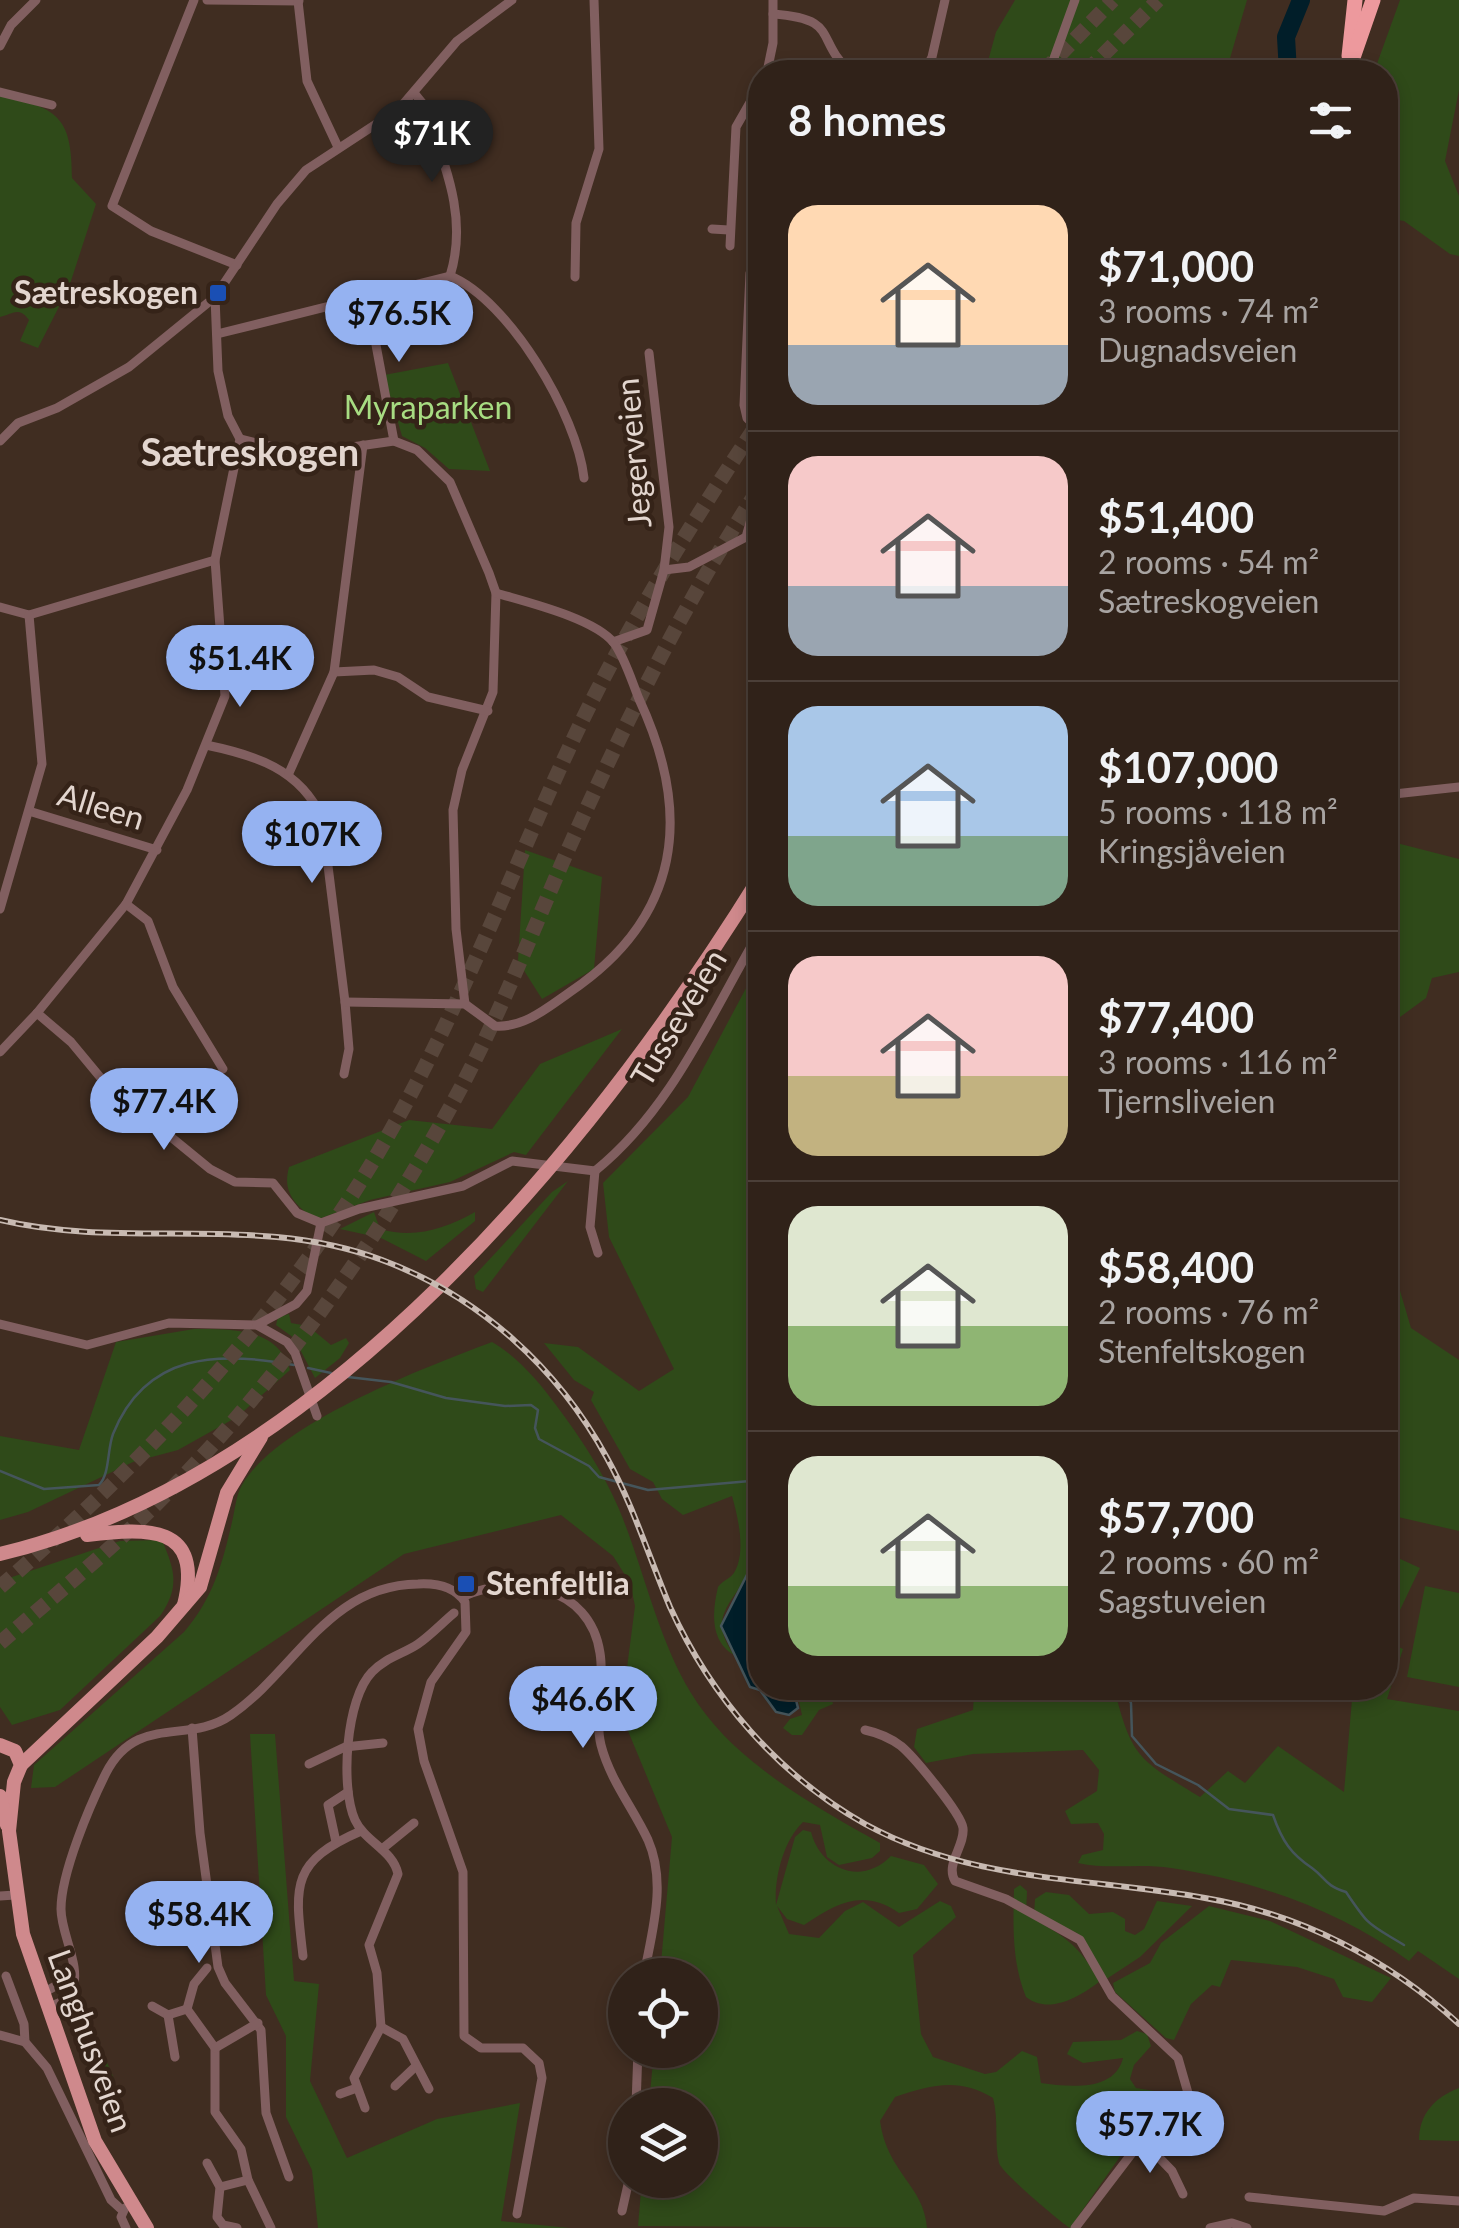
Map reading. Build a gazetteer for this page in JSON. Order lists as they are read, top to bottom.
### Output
{
  "streets": {
    "main road": ["Langhusveien"],
    "street": ["Jegerveien", "Alleen", "Tusseveien"]
  },
  "districts": ["Sætreskogen"],
  "parks": ["Myraparken"],
  "places": {
    "transit": ["Sætreskogen", "Stenfeltlia"]
  },
  "page": {
    "heading": "8 homes",
    "price": [
      "$71K",
      "$76.5K",
      "$51.4K",
      "$107K",
      "$77.4K",
      "$46.6K",
      "$58.4K",
      "$57.7K"
    ],
    "list": [
      {
        "name": "$71,000",
        "note": "3 rooms · 74 m² · Dugnadsveien"
      },
      {
        "name": "$51,400",
        "note": "2 rooms · 54 m² · Sætreskogveien"
      },
      {
        "name": "$107,000",
        "note": "5 rooms · 118 m² · Kringsjåveien"
      },
      {
        "name": "$77,400",
        "note": "3 rooms · 116 m² · Tjernsliveien"
      },
      {
        "name": "$58,400",
        "note": "2 rooms · 76 m² · Stenfeltskogen"
      },
      {
        "name": "$57,700",
        "note": "2 rooms · 60 m² · Sagstuveien"
      }
    ]
  }
}
